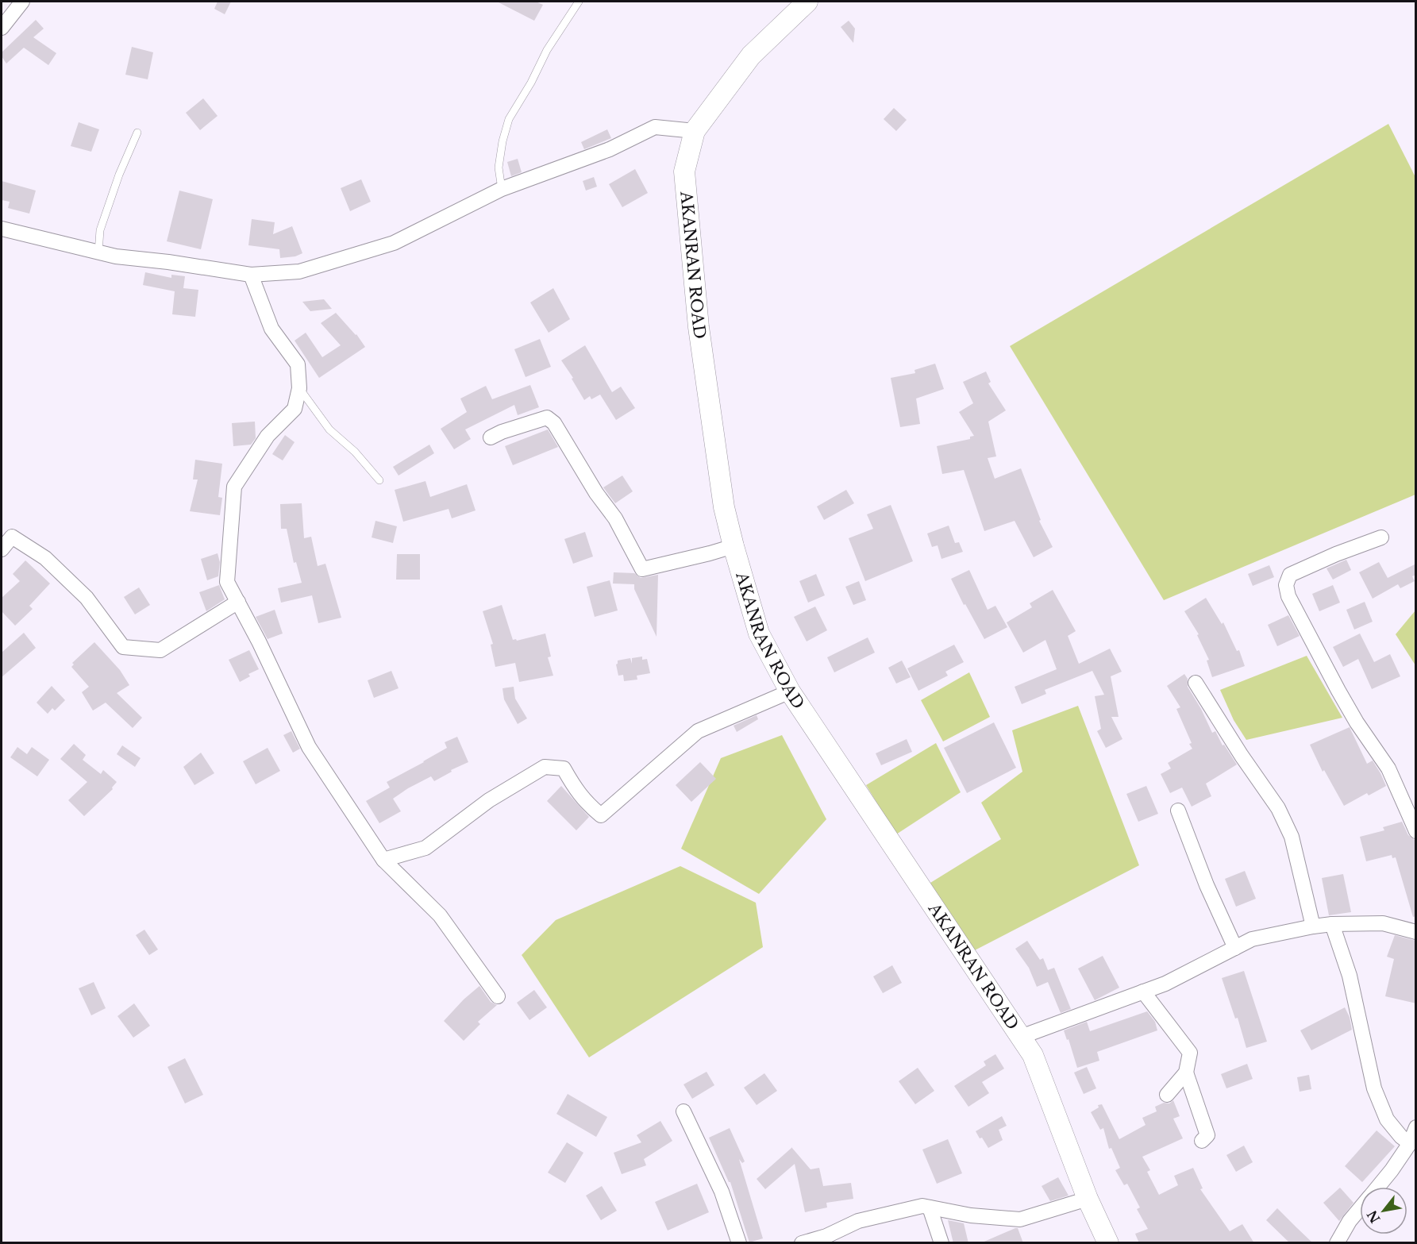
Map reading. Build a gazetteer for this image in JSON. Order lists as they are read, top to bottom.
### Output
{
  "streets": {
    "main road": ["AKANRAN ROAD"]
  },
  "north": "bottom left"
}
